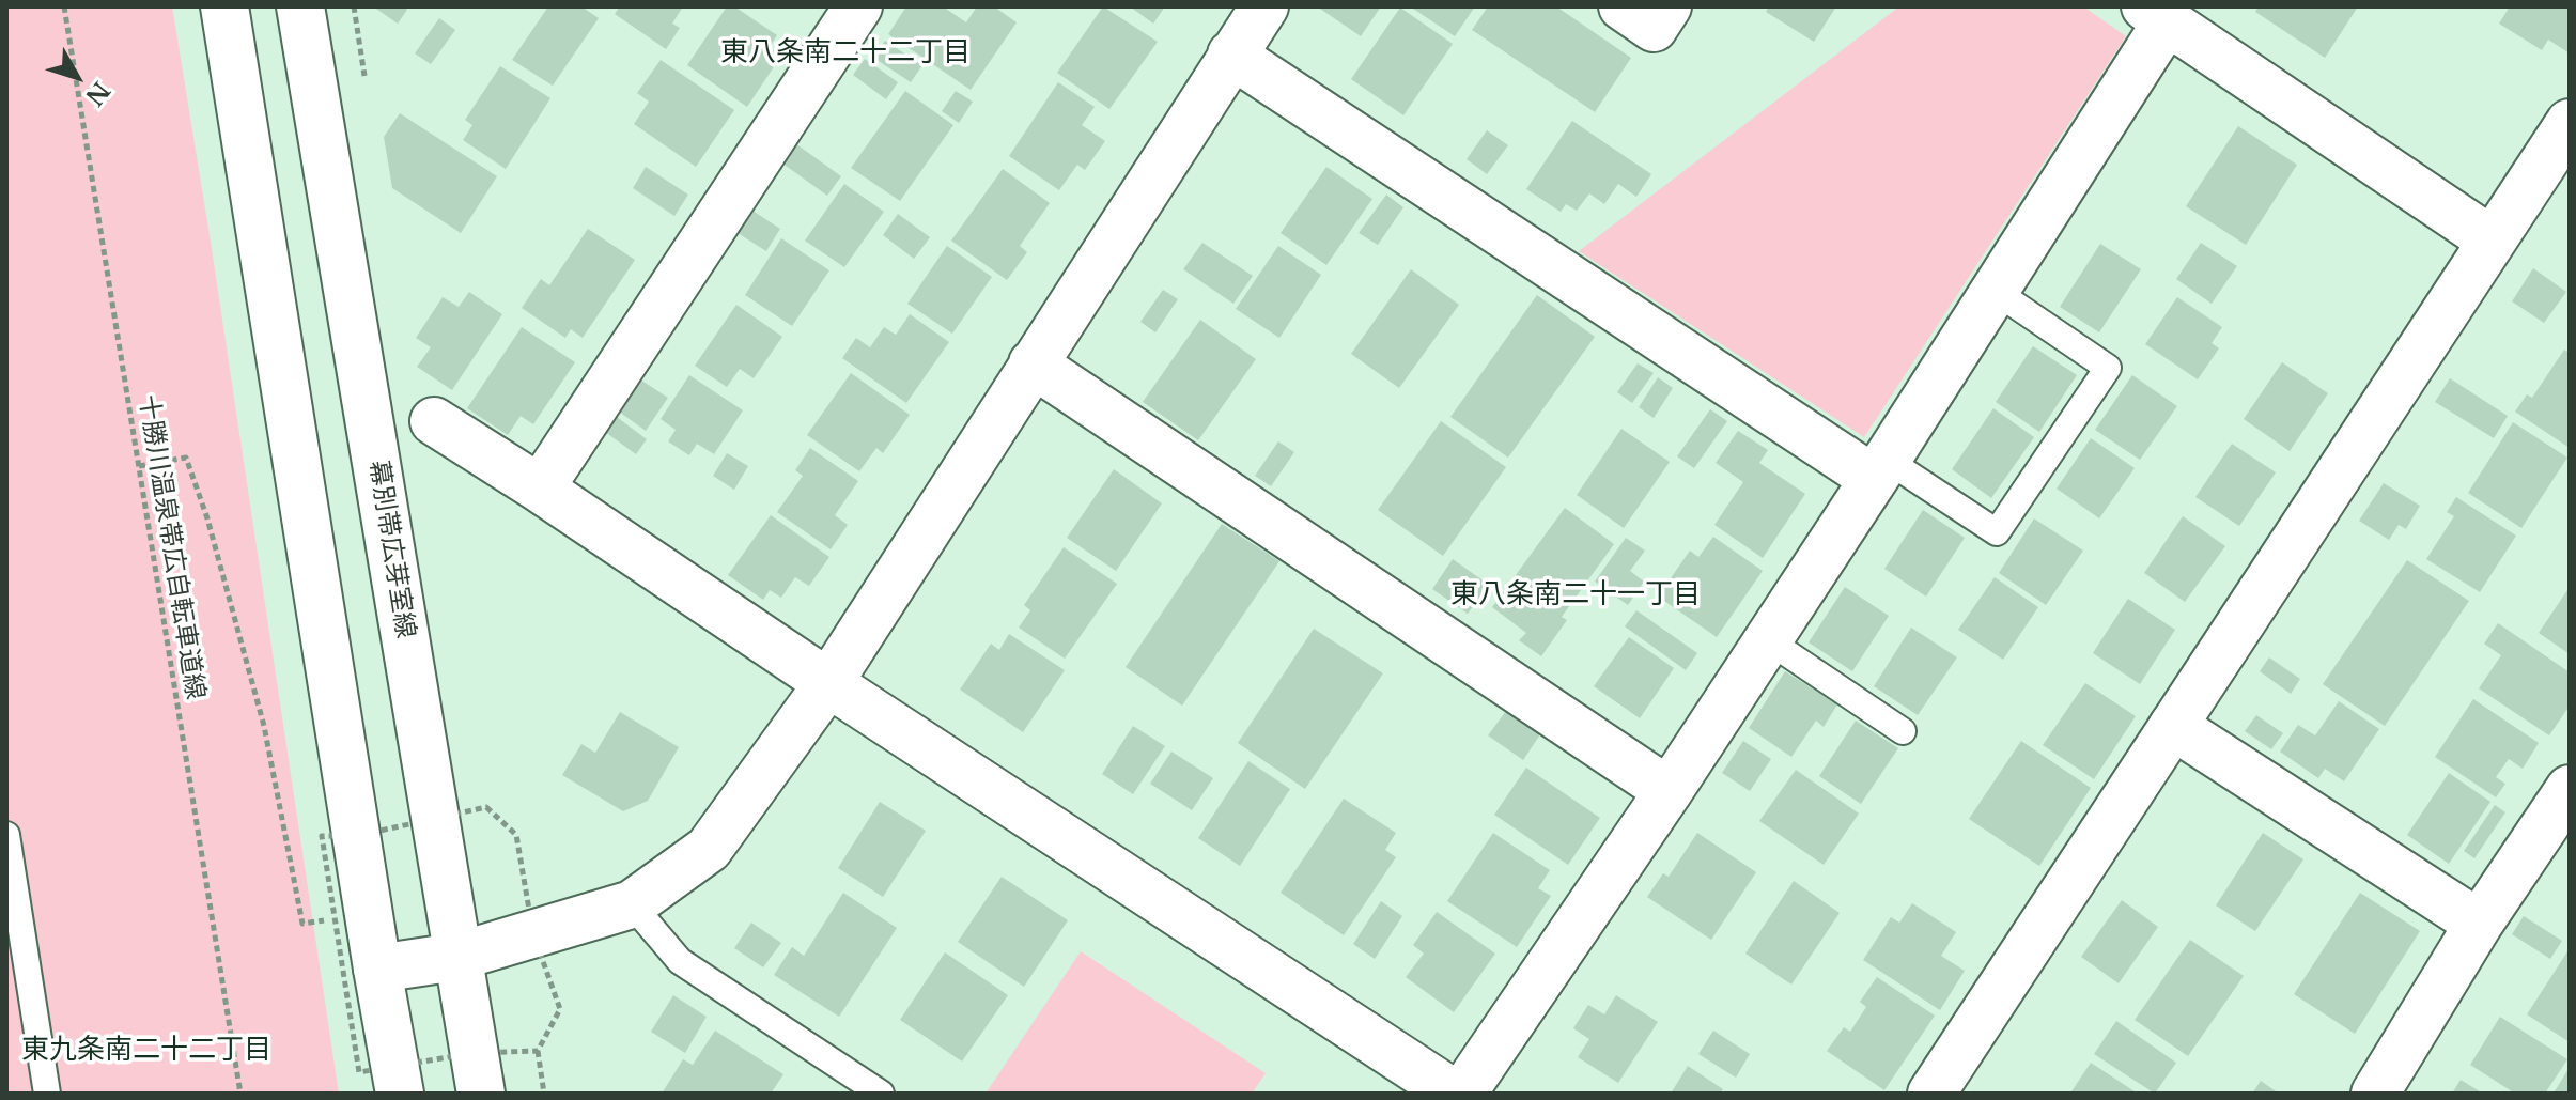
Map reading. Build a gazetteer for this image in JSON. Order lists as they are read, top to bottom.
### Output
{
  "streets": {
    "street": ["幕別帯広芽室線"],
    "path": ["十勝川温泉帯広自転車道線"]
  },
  "districts": ["東八条南二十二丁目", "東八条南二十一丁目", "東九条南二十二丁目"],
  "north": "bottom right"
}
